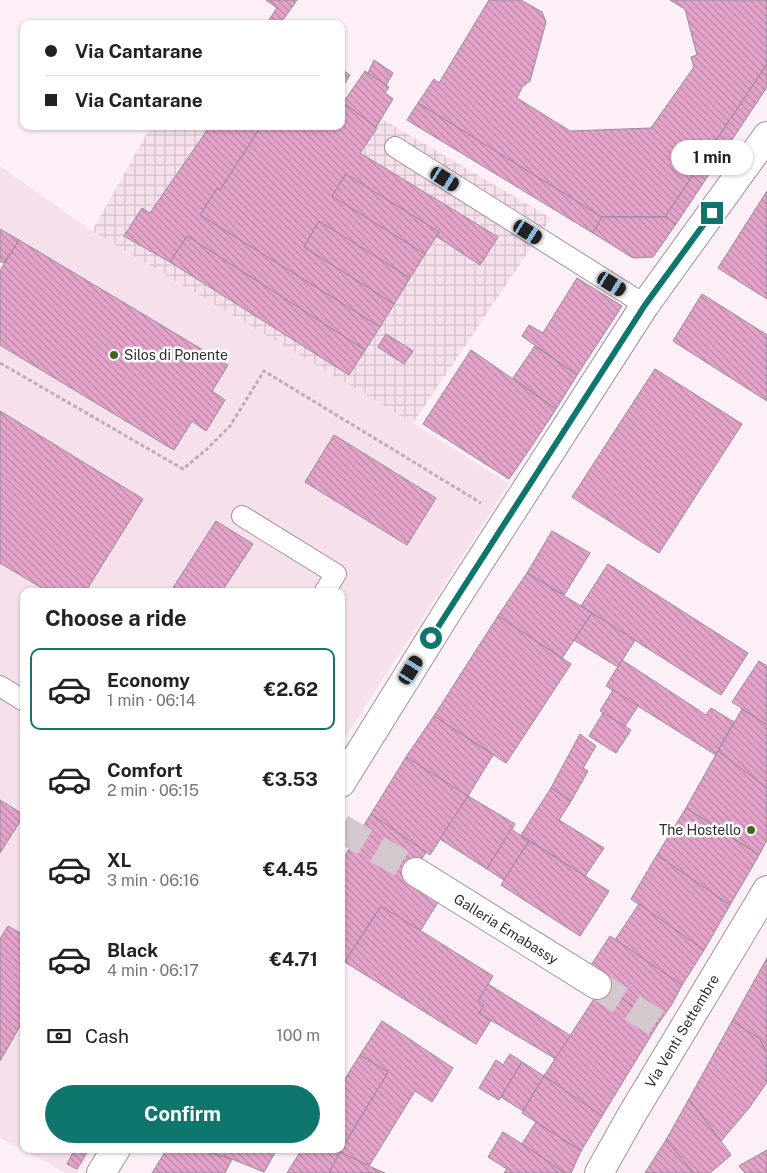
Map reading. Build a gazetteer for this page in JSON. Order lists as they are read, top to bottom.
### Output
{
  "streets": {
    "street": ["Galleria Emabassy", "Via Venti Settembre"]
  },
  "places": ["Silos di Ponente", "The Hostello"],
  "page": {
    "banner": ["Via Cantarane", "Via Cantarane"],
    "bubble": "1 min",
    "heading": "Choose a ride",
    "list": [
      {
        "name": "Economy",
        "note": "1 min · 06:14",
        "value": "€2.62"
      },
      {
        "name": "Comfort",
        "note": "2 min · 06:15",
        "value": "€3.53"
      },
      {
        "name": "XL",
        "note": "3 min · 06:16",
        "value": "€4.45"
      },
      {
        "name": "Black",
        "note": "4 min · 06:17",
        "value": "€4.71"
      }
    ],
    "pay": ["Cash", "100 m"],
    "buttons": "Confirm"
  }
}
